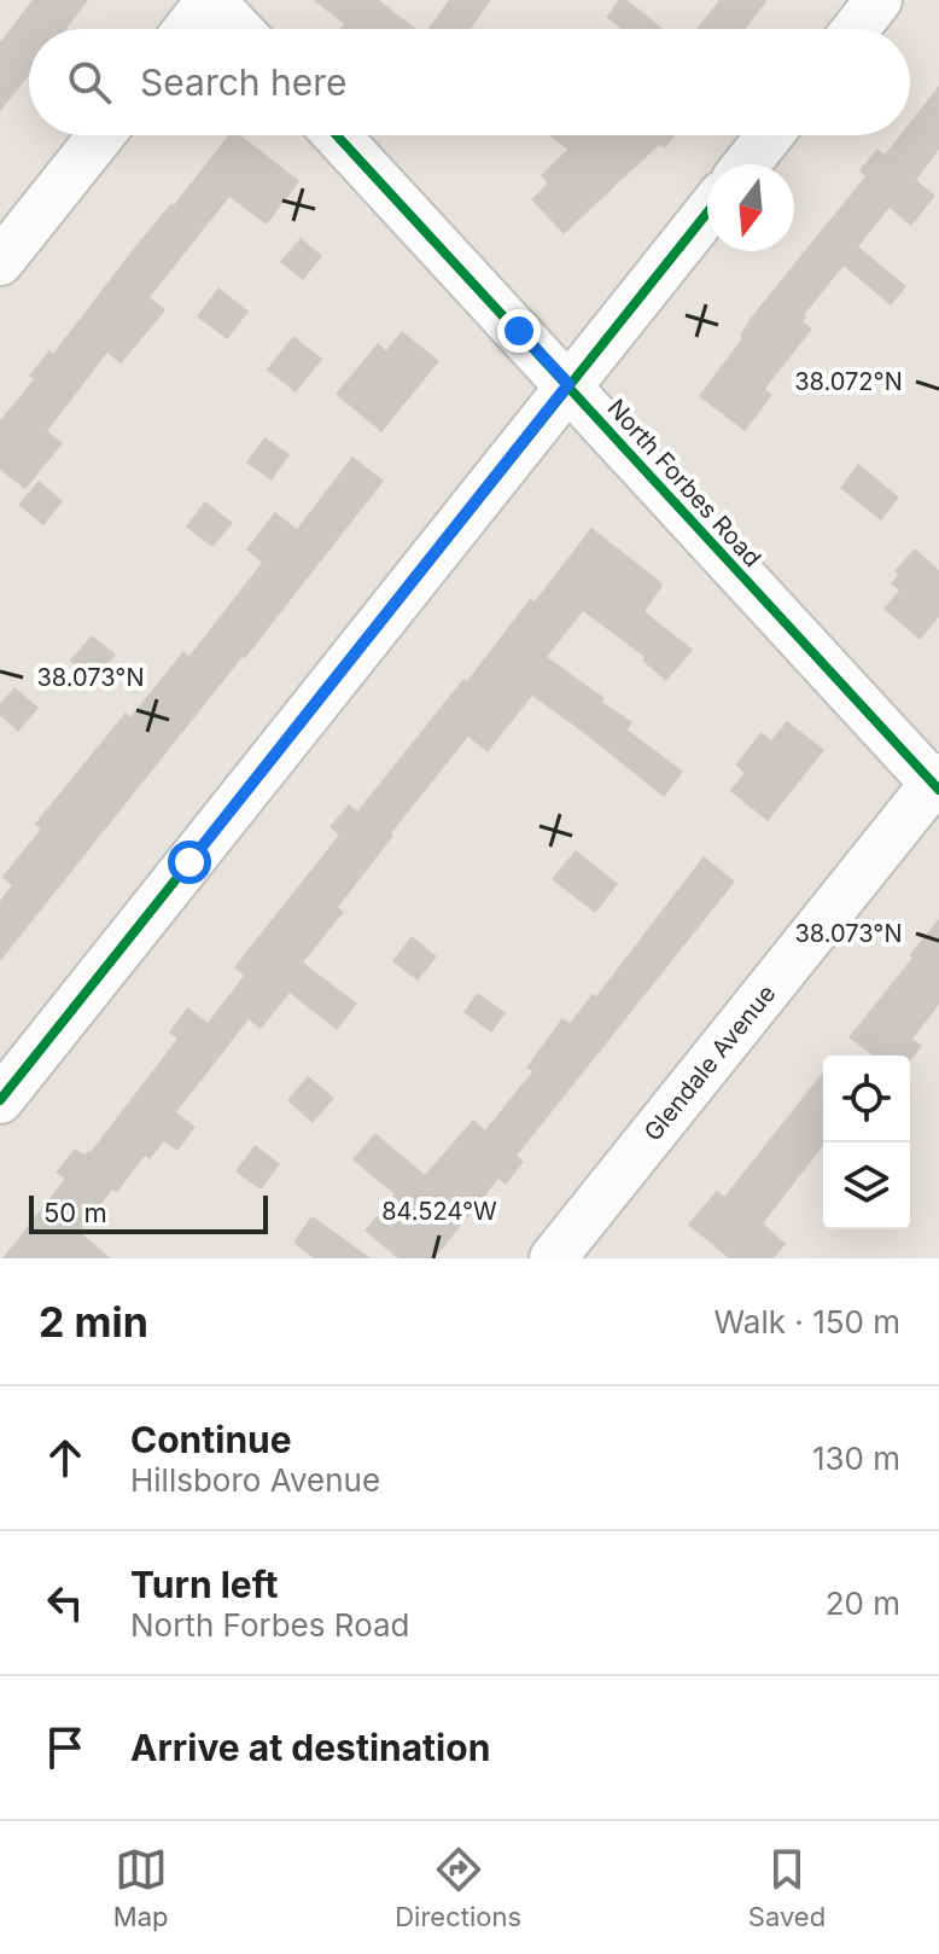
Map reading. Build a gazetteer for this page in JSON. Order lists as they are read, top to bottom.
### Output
{
  "streets": {
    "street": ["North Forbes Road", "Glendale Avenue"]
  },
  "crossings": [
    ["North Forbes Road", "Glendale Avenue"]
  ],
  "scale_bar": "50 m",
  "north": "bottom",
  "page": {
    "search": "Search here",
    "scale": "50 m",
    "heading": ["2 min", "Walk · 150 m"],
    "list": [
      ["Continue", "Hillsboro Avenue", "130 m"],
      ["Turn left", "North Forbes Road", "20 m"],
      "Arrive at destination"
    ],
    "nav": ["Map", "Directions", "Saved"]
  },
  "coordinates": ["38.072°N", "38.073°N", "84.524°W"]
}
